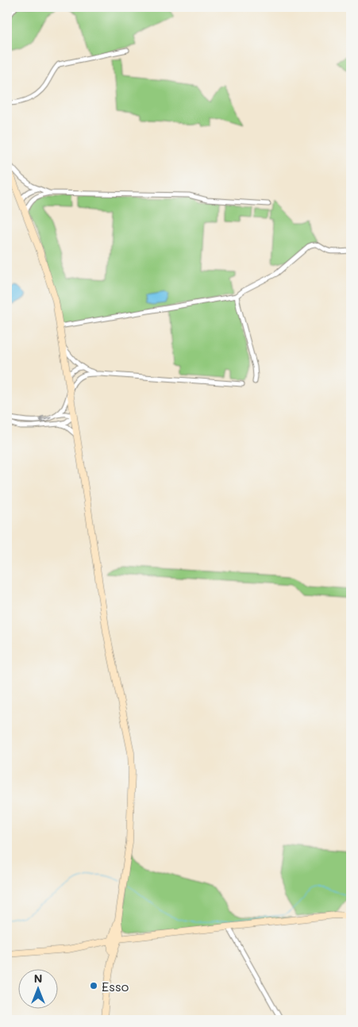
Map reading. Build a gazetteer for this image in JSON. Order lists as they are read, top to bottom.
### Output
{
  "places": ["Esso"],
  "north": "top"
}
